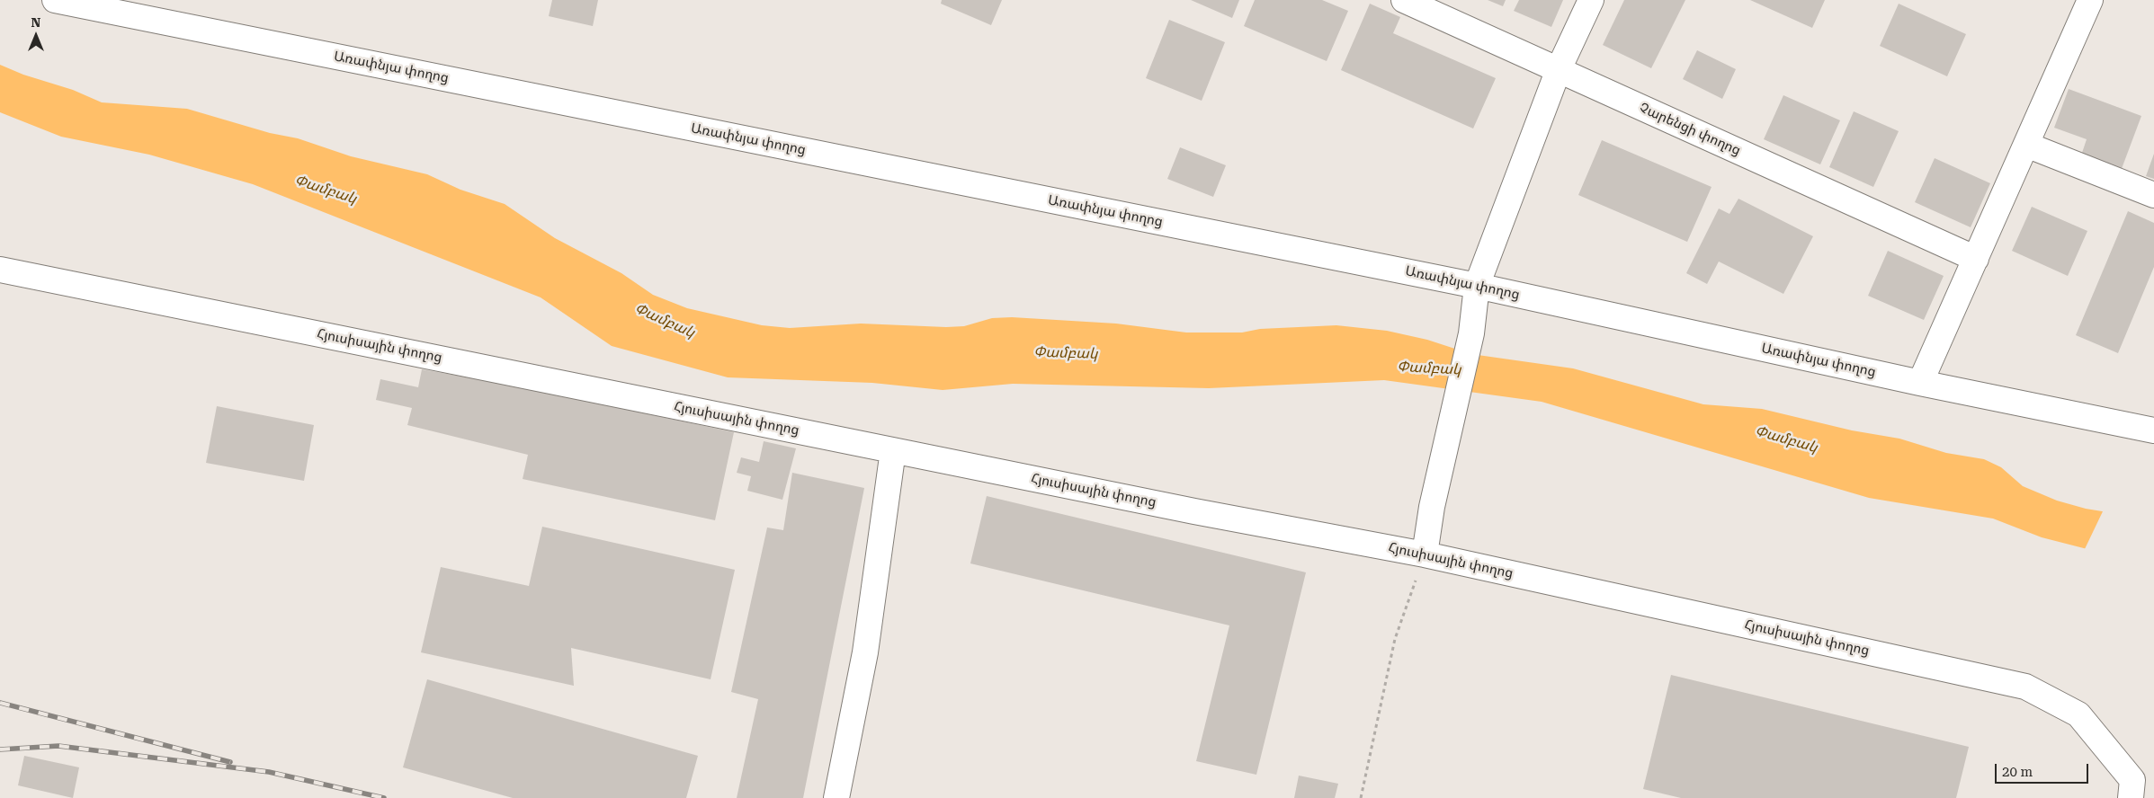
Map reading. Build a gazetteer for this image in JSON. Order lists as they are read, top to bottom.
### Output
{
  "streets": {
    "street": ["Առափնյա փողոց", "Չարենցի փողոց", "Հյուսիսային փողոց"]
  },
  "water": ["Փամբակ"],
  "scale_bar": "20 m",
  "north": "top"
}
